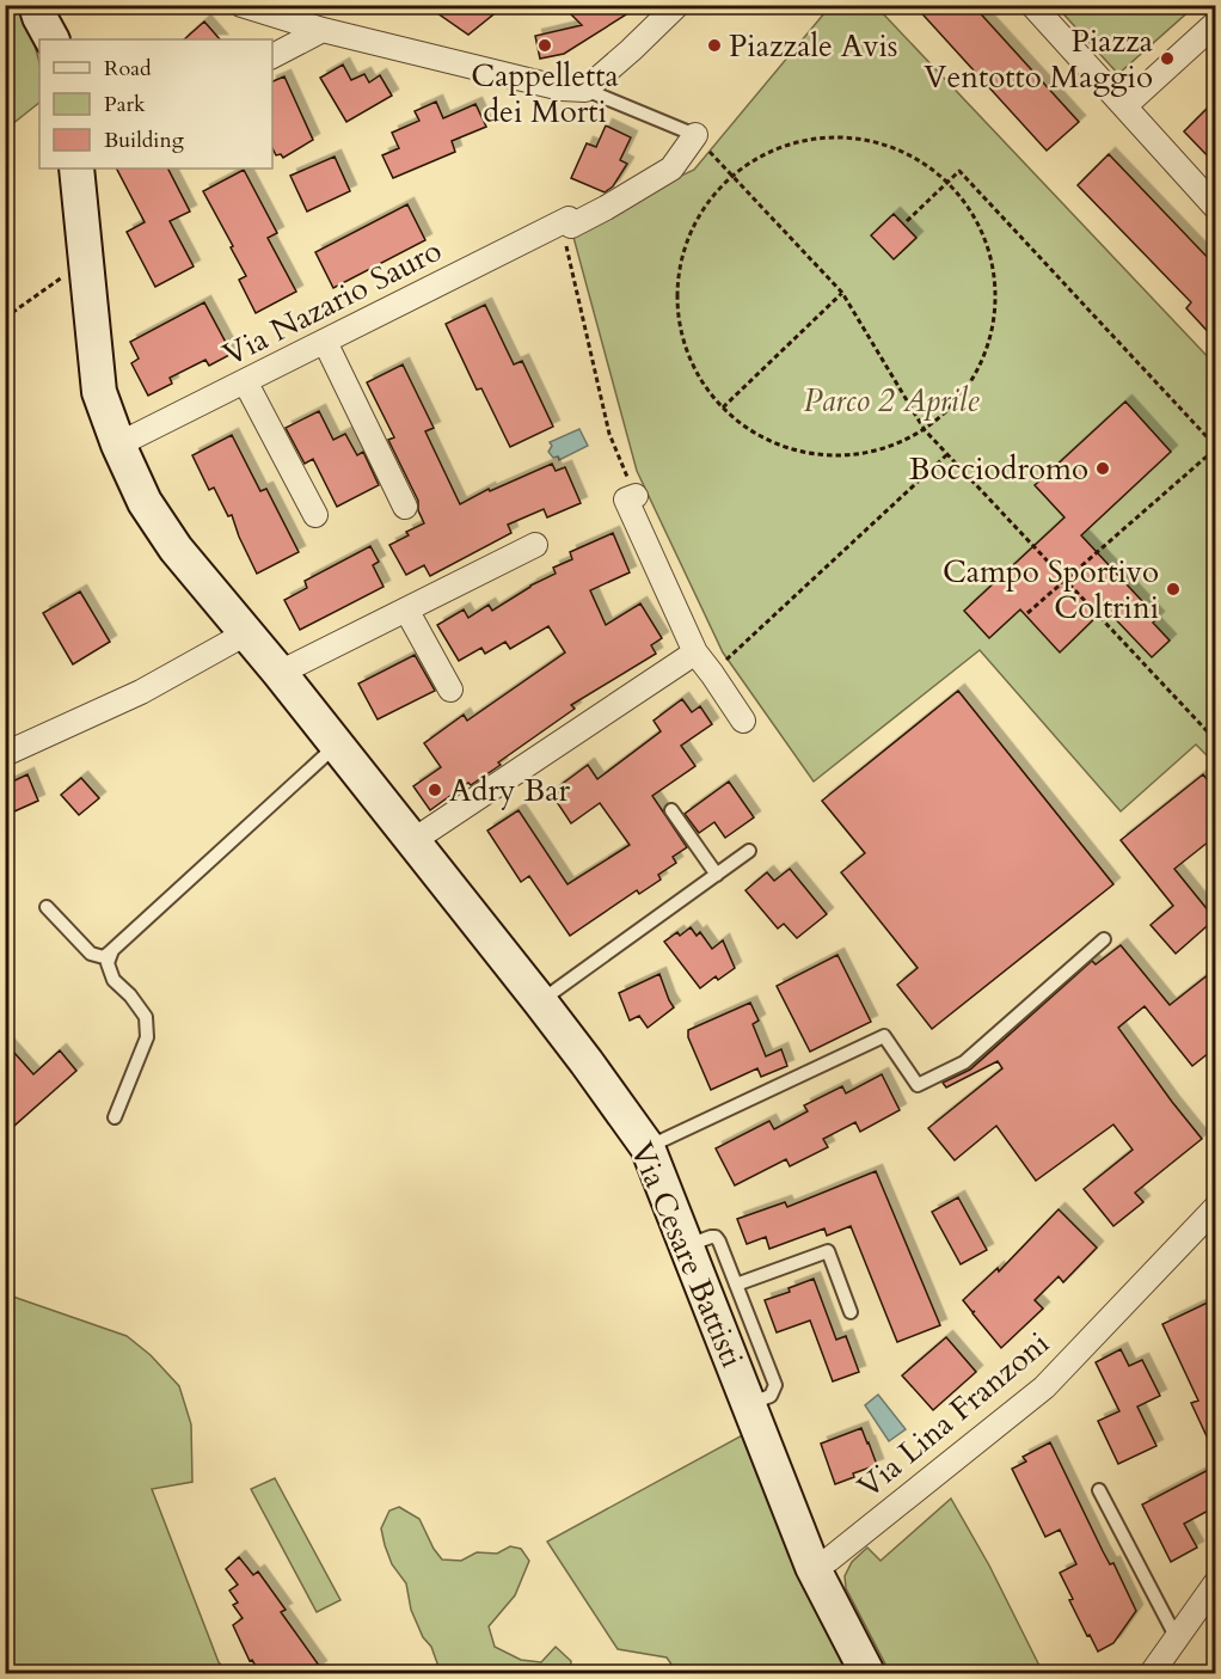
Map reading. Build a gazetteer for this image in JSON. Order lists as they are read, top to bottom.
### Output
{
  "streets": {
    "street": ["Via Nazario Sauro", "Via Cesare Battisti", "Via Lina Franzoni"]
  },
  "crossings": [
    ["Via Nazario Sauro", "Via Cesare Battisti"],
    ["Via Cesare Battisti", "Via Lina Franzoni"]
  ],
  "parks": ["Parco 2 Aprile"],
  "places": [
    "Cappelletta dei Morti",
    "Piazzale Avis",
    "Piazza Ventotto Maggio",
    "Bocciodromo",
    "Campo Sportivo Coltrini",
    "Adry Bar"
  ],
  "legend": ["Road", "Park", "Building"]
}
